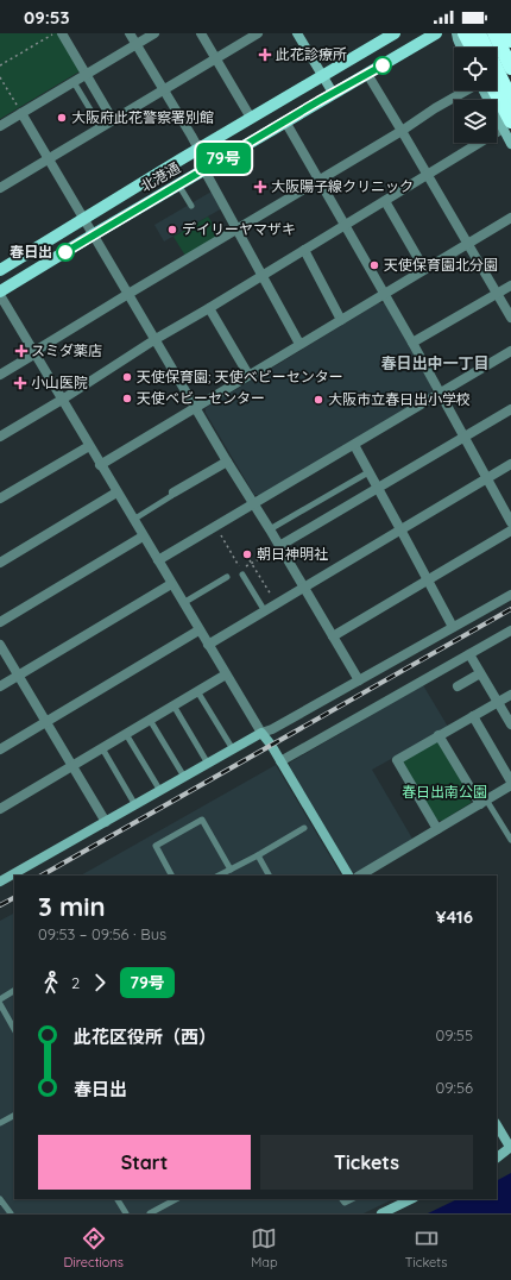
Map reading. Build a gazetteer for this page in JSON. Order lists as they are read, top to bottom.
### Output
{
  "streets": {
    "main road": ["北港通"]
  },
  "districts": ["春日出中一丁目"],
  "parks": ["春日出南公園"],
  "places": {
    "health": [
      "此花診療所",
      "大阪陽子線クリニック",
      "スミダ薬店",
      "小山医院"
    ],
    "other": [
      "大阪府此花警察署別館",
      "デイリーヤマザキ",
      "春日出",
      "天使保育園北分園",
      "天使保育園; 天使ベビーセンター",
      "天使ベビーセンター",
      "大阪市立春日出小学校",
      "朝日神明社"
    ]
  },
  "lines": ["bus line 79号"],
  "page": {
    "status": "09:53",
    "on_map": "79号",
    "heading": ["3 min", "09:53 – 09:56 · Bus", "¥416"],
    "legs": ["2", "79号"],
    "list": [
      {
        "name": "此花区役所（西）",
        "value": "09:55"
      },
      {
        "name": "春日出",
        "value": "09:56"
      }
    ],
    "buttons": ["Start", "Tickets"],
    "tabs": ["Directions", "Map", "Tickets"]
  }
}
